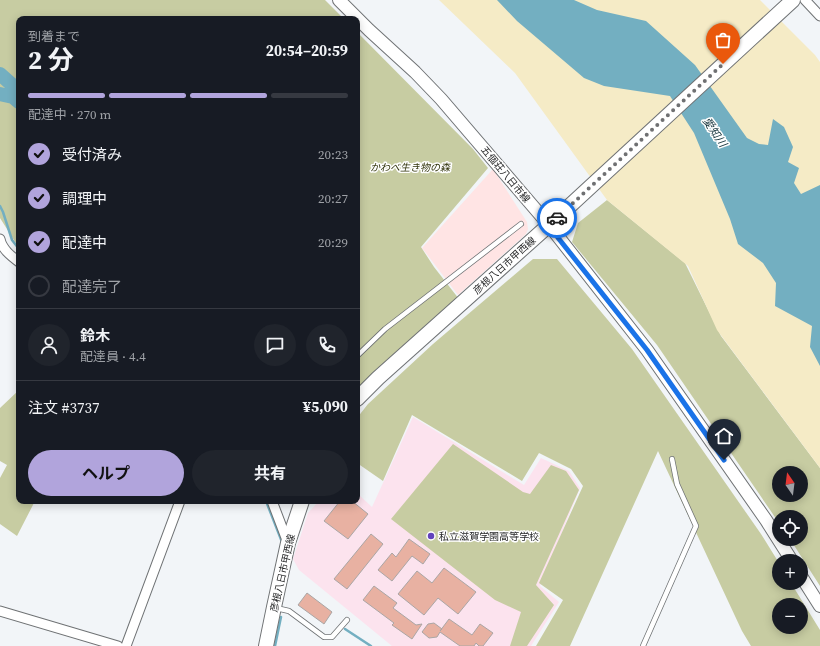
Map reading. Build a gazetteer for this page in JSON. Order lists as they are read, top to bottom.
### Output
{
  "streets": {
    "main road": ["五個荘八日市線", "彦根八日市甲西線"]
  },
  "crossings": [
    ["五個荘八日市線", "彦根八日市甲西線"]
  ],
  "water": ["愛知川"],
  "parks": ["かわべ生き物の森"],
  "places": ["私立滋賀学園高等学校"],
  "north": "top",
  "page": {
    "heading": ["2 分", "到着まで", "20:54–20:59"],
    "panel": [
      "鈴木",
      "配達員 · 4.4",
      "注文 #3737",
      "¥5,090"
    ],
    "bar": "配達中 · 270 m",
    "list": [
      ["受付済み", "20:23"],
      ["調理中", "20:27"],
      ["配達中", "20:29"],
      "配達完了"
    ],
    "buttons": ["ヘルプ", "共有"],
    "map_buttons": ["+", "−"]
  }
}
